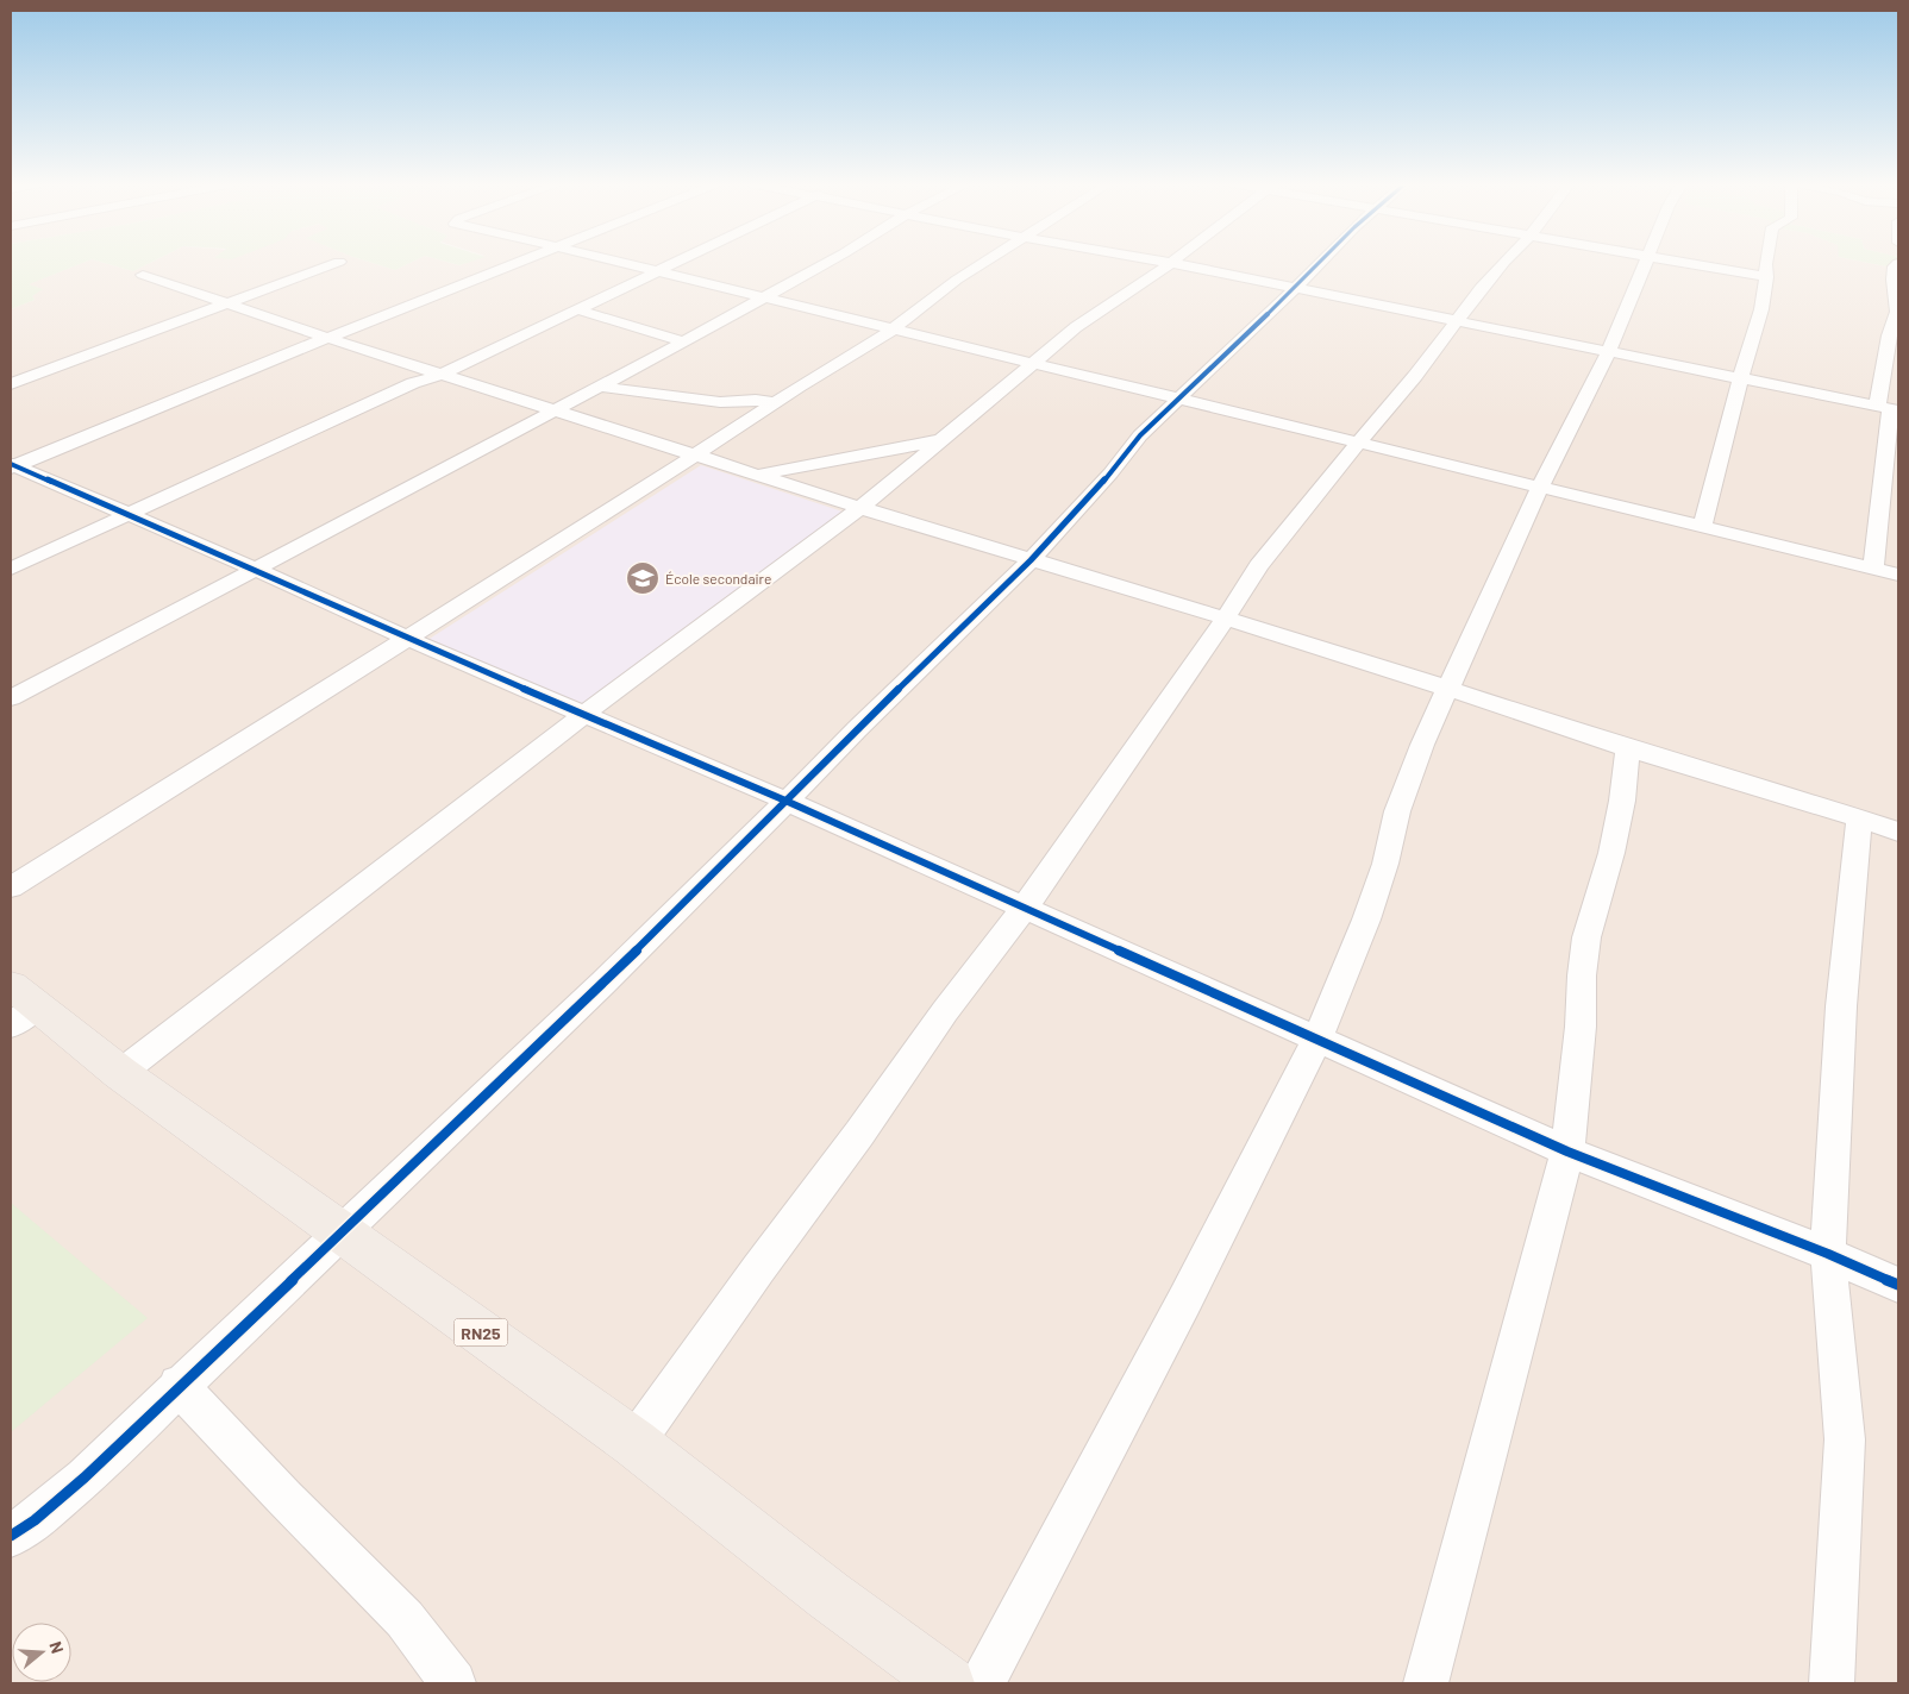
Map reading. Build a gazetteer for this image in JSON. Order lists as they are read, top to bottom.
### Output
{
  "streets": {
    "main road": ["RN25"]
  },
  "places": {
    "school or university": ["École secondaire"]
  },
  "north": "right"
}
